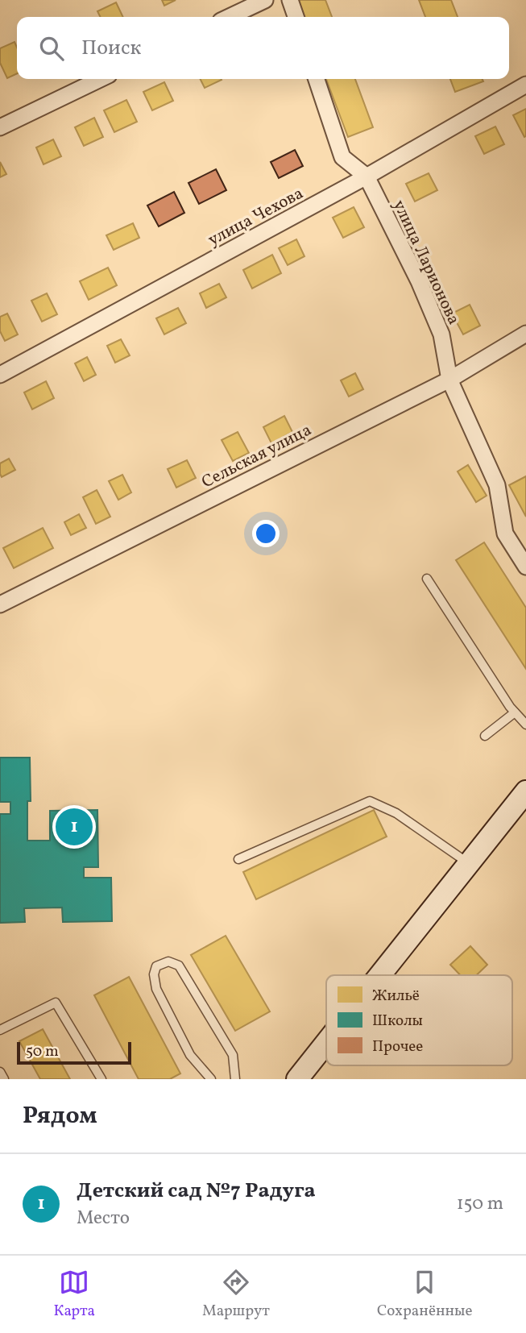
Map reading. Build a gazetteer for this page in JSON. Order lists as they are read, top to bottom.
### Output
{
  "streets": {
    "street": ["улица Чехова", "улица Ларионова", "Сельская улица"]
  },
  "crossings": [
    ["улица Чехова", "улица Ларионова"],
    ["улица Ларионова", "Сельская улица"]
  ],
  "legend": ["Жильё", "Школы", "Прочее"],
  "scale_bar": "50 m",
  "page": {
    "search": "Поиск",
    "pins": "1",
    "scale": "50 m",
    "heading": "Рядом",
    "list": [
      {
        "mark": "1",
        "name": "Детский сад №7 Радуга",
        "note": "Место",
        "value": "150 m"
      }
    ],
    "nav": ["Карта", "Маршрут", "Сохранённые"]
  }
}
